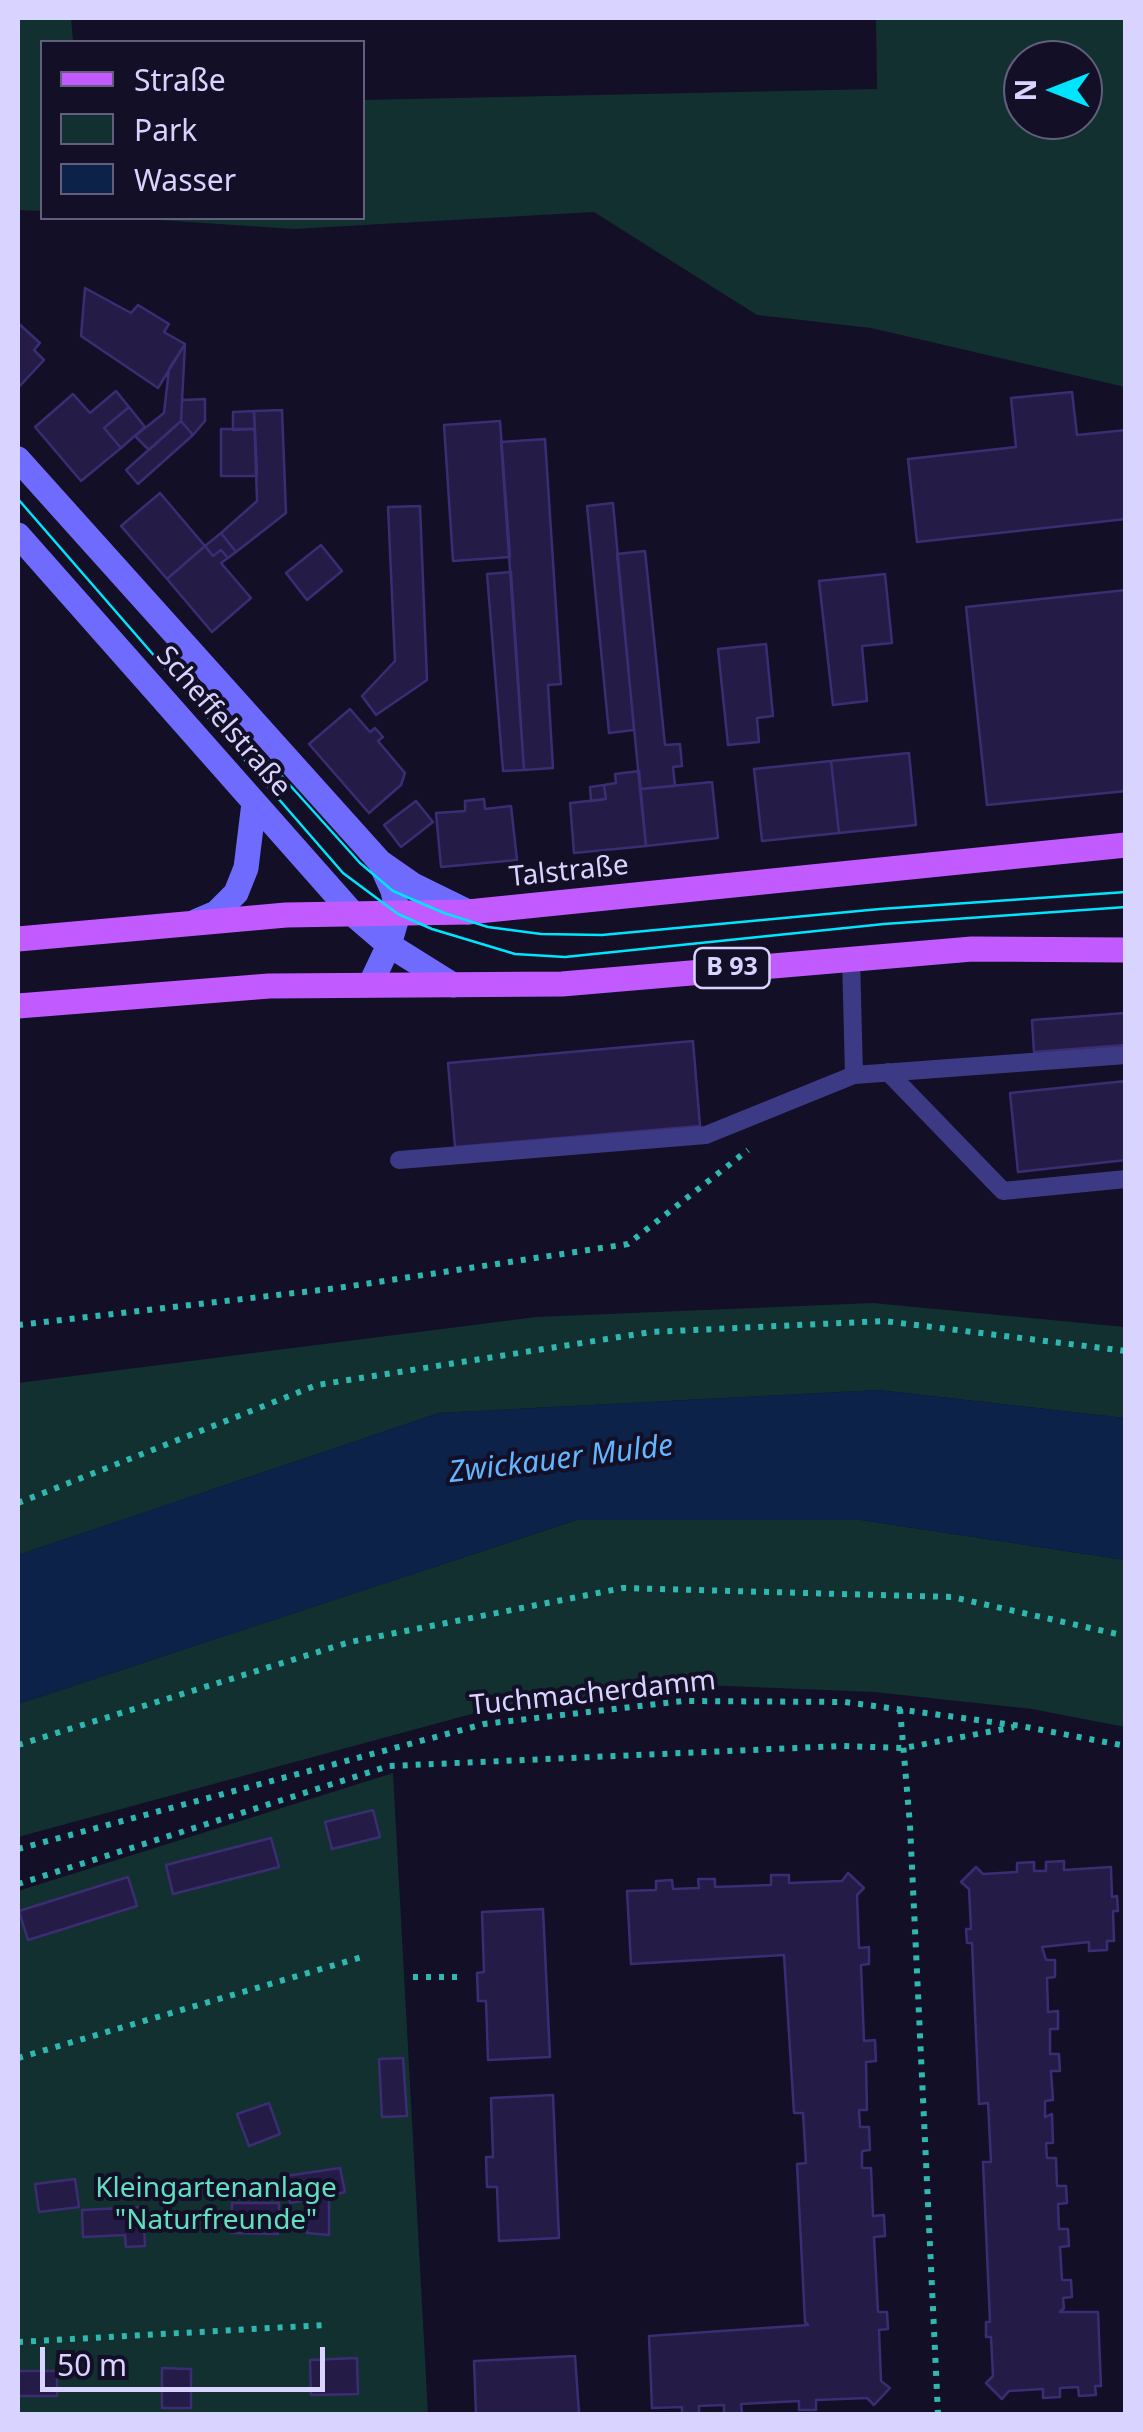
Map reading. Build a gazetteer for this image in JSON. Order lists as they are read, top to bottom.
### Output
{
  "streets": {
    "main road": ["Talstraße", "B 93"],
    "street": ["Scheffelstraße"],
    "path": ["Tuchmacherdamm"]
  },
  "crossings": [
    ["Scheffelstraße", "Talstraße"],
    ["Scheffelstraße", "B 93"]
  ],
  "water": ["Zwickauer Mulde"],
  "parks": ["Kleingartenanlage \"Naturfreunde\""],
  "legend": ["Straße", "Park", "Wasser"],
  "scale_bar": "50 m",
  "north": "left"
}
